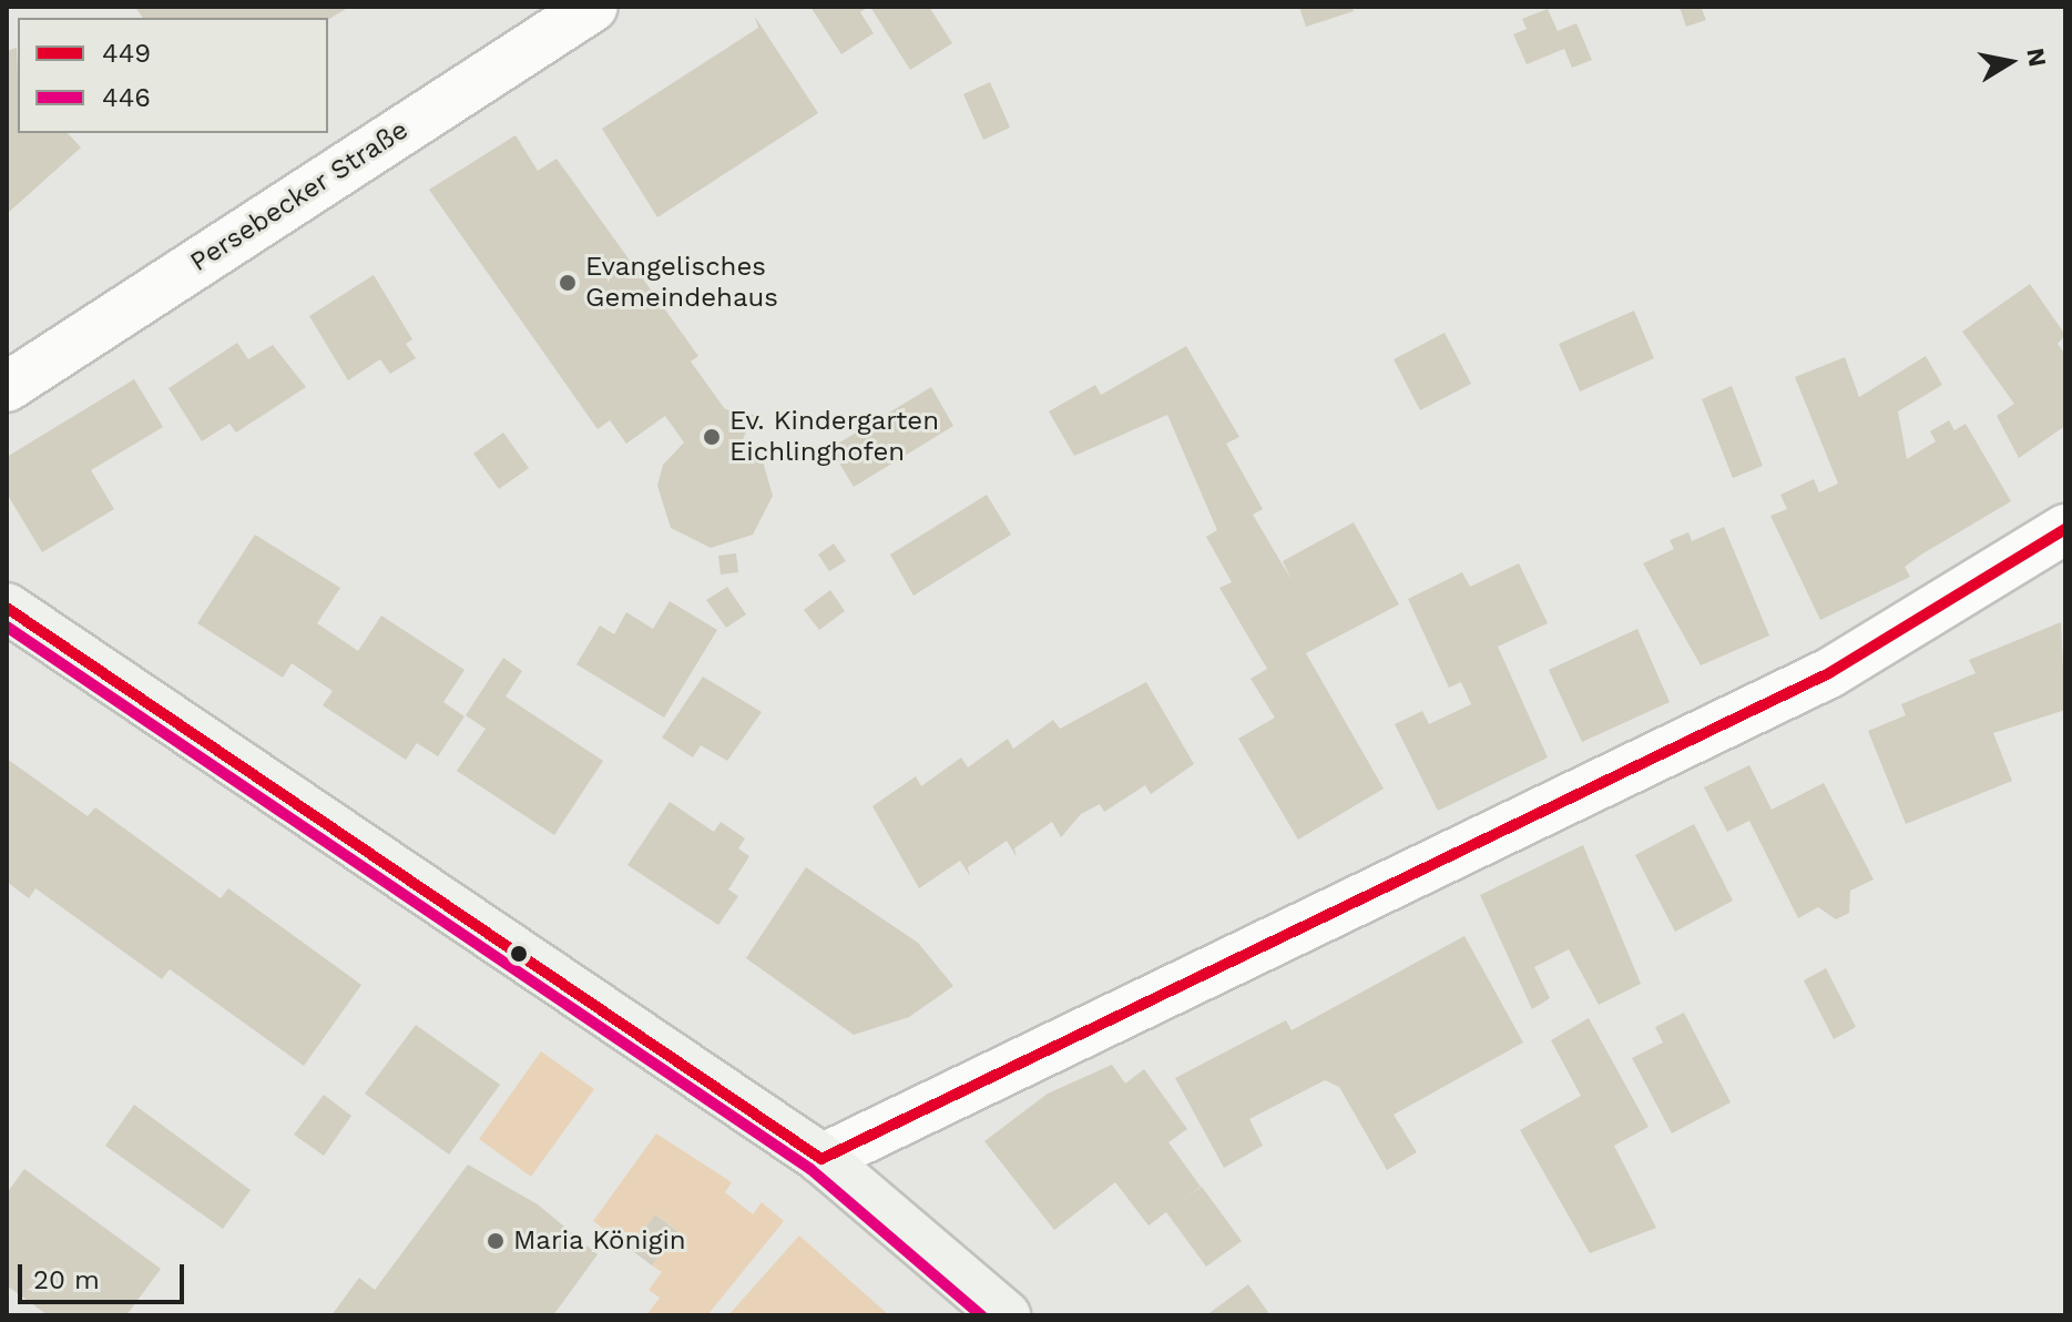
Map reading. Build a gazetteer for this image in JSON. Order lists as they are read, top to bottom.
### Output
{
  "streets": {
    "street": ["Persebecker Straße"]
  },
  "places": ["Evangelisches Gemeindehaus", "Ev. Kindergarten Eichlinghofen", "Maria Königin"],
  "lines": ["transit line 449", "transit line 446"],
  "legend": ["449", "446"],
  "scale_bar": "20 m",
  "north": "right"
}
